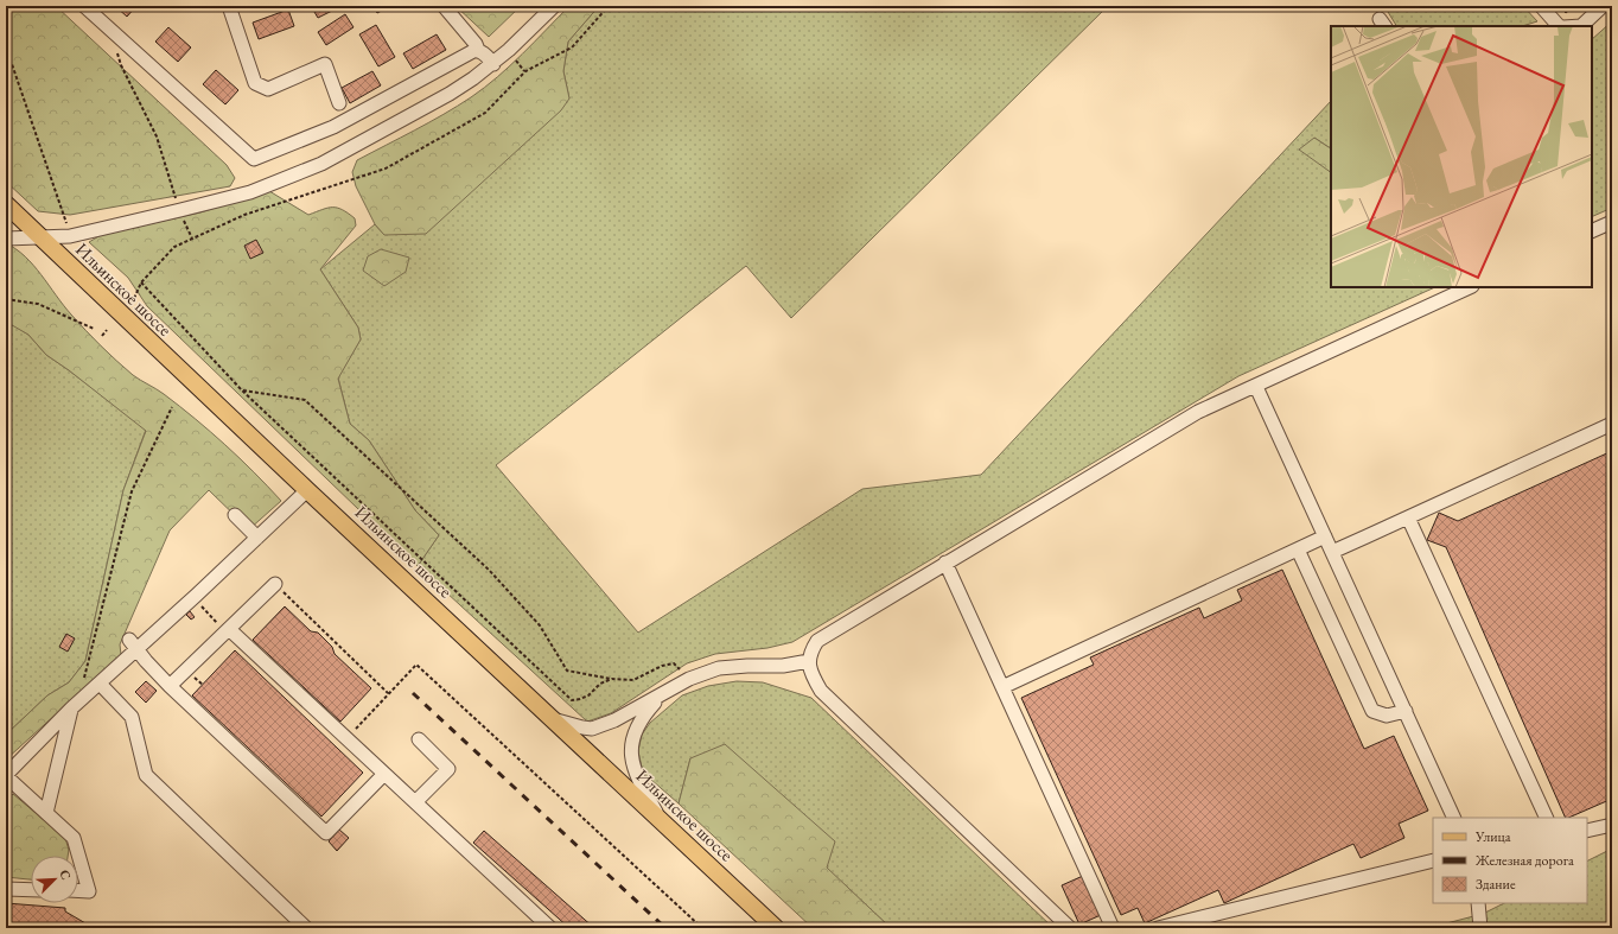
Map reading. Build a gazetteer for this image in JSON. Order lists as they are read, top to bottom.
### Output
{
  "streets": {
    "main road": ["Ильинское шоссе"]
  },
  "legend": ["Улица", "Железная дорога", "Здание"],
  "north": "top right"
}
